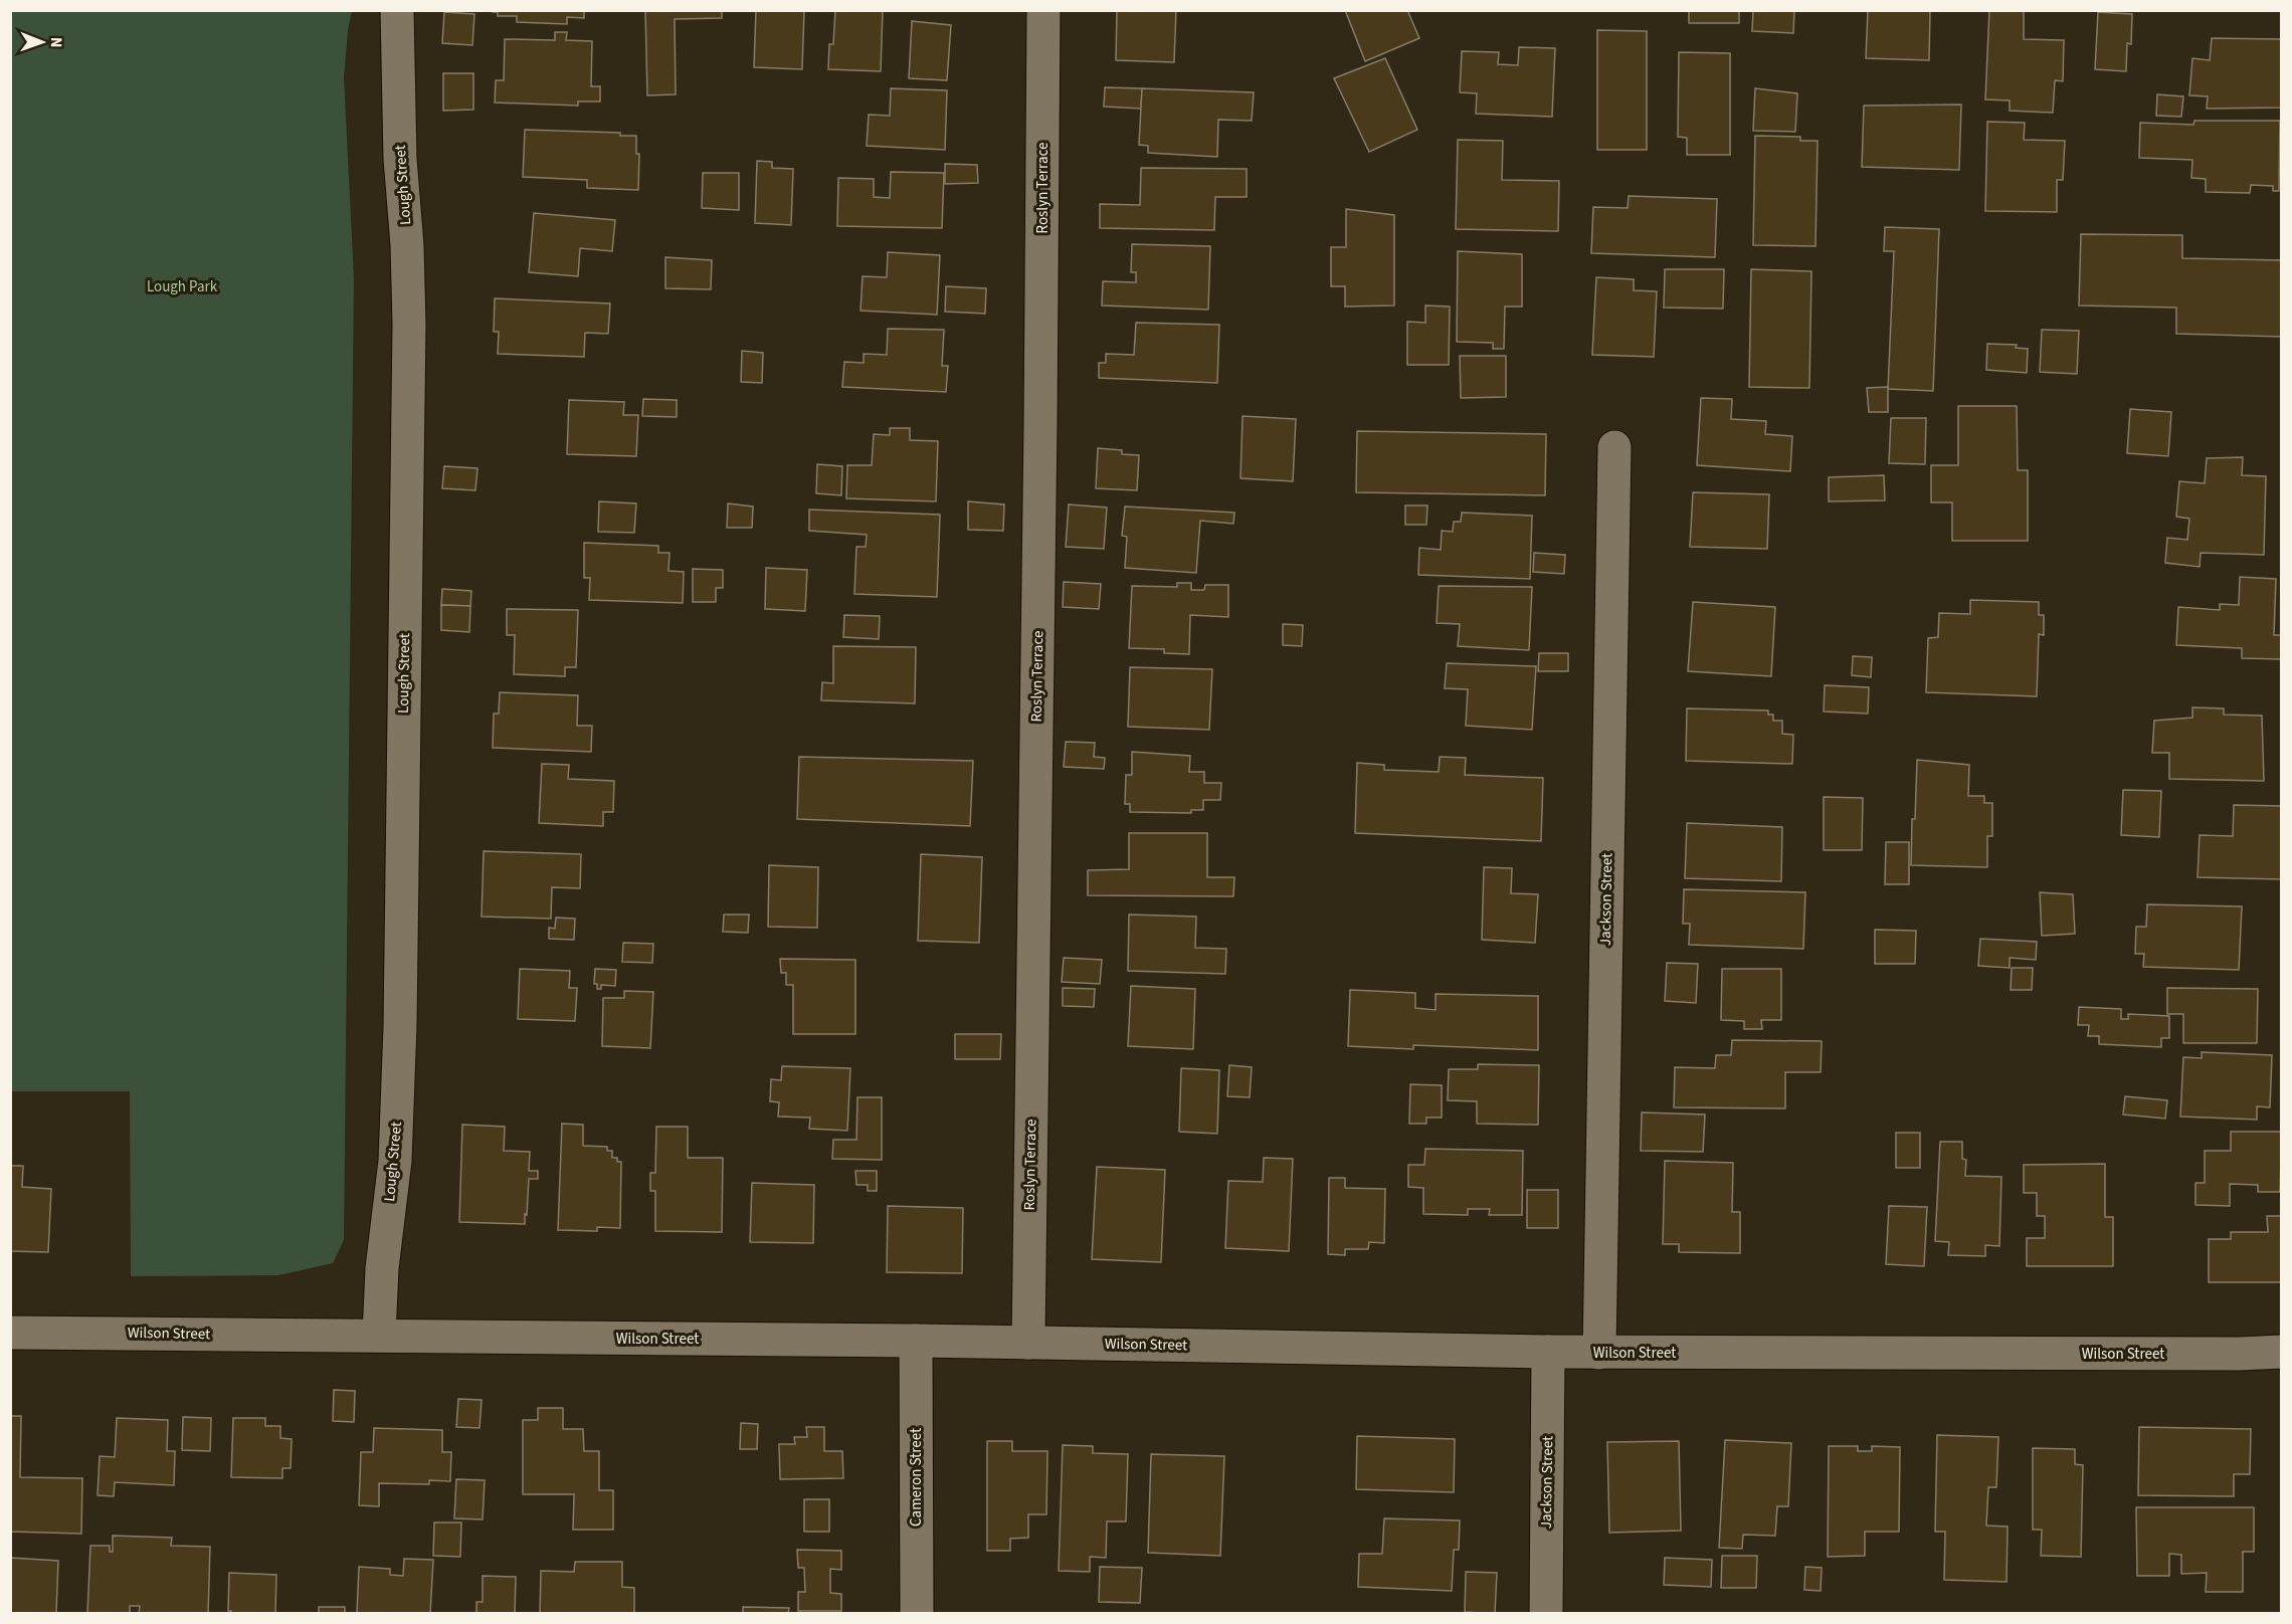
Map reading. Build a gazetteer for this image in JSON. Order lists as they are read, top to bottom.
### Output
{
  "streets": {
    "street": [
      "Lough Street",
      "Roslyn Terrace",
      "Jackson Street",
      "Wilson Street",
      "Cameron Street"
    ]
  },
  "crossings": [
    ["Lough Street", "Wilson Street"],
    ["Roslyn Terrace", "Wilson Street"],
    ["Jackson Street", "Wilson Street"],
    ["Wilson Street", "Cameron Street"]
  ],
  "parks": ["Lough Park"],
  "north": "right"
}
